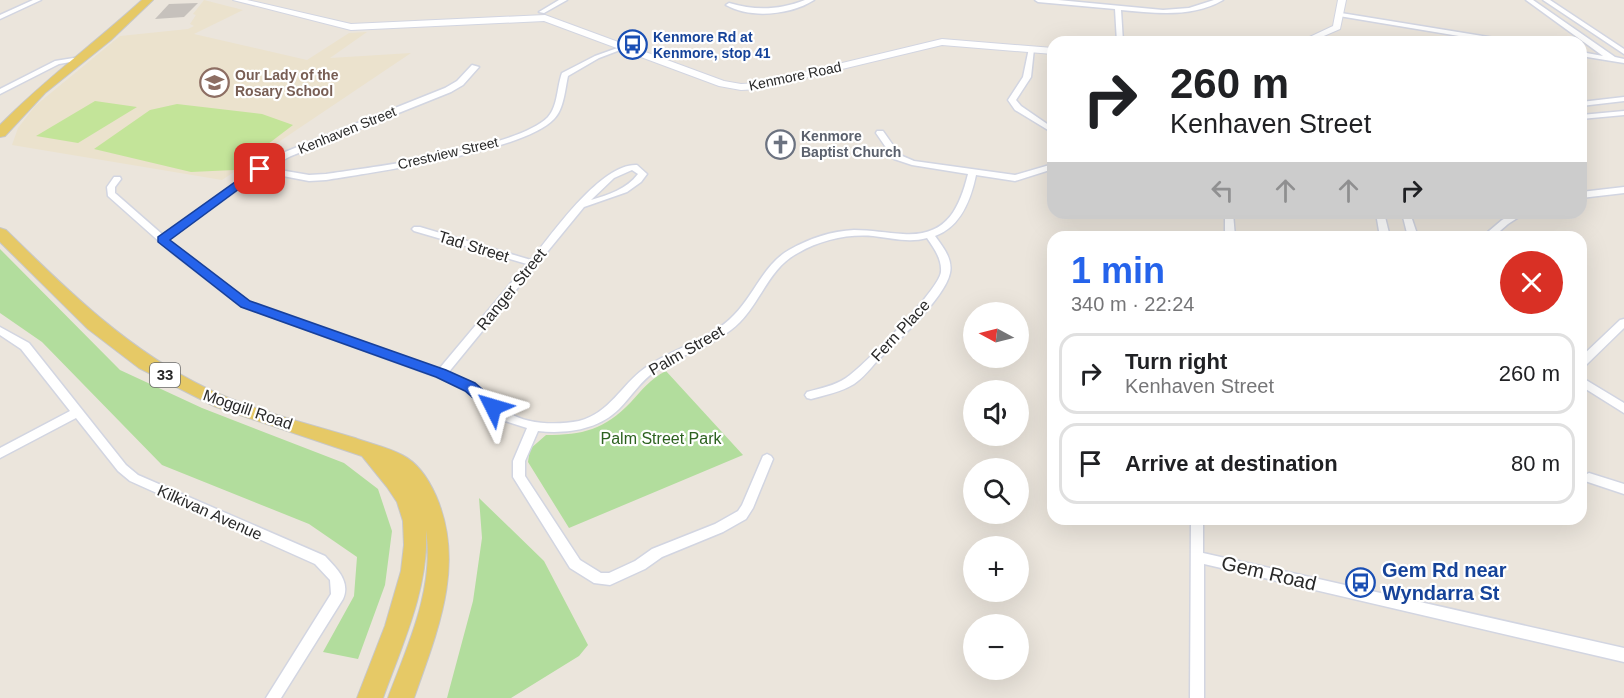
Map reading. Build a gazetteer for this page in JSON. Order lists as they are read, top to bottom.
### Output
{
  "streets": {
    "main road": ["33", "Moggill Road"],
    "street": [
      "Kenmore Road",
      "Kenhaven Street",
      "Crestview Street",
      "Tad Street",
      "Ranger Street",
      "Fern Place",
      "Palm Street",
      "Kilkivan Avenue",
      "Gem Road"
    ]
  },
  "crossings": [
    ["Kenmore Road", "Crestview Street"],
    ["Kenhaven Street", "Crestview Street"],
    ["Kenhaven Street", "Palm Street"],
    ["Tad Street", "Ranger Street"],
    ["Ranger Street", "Palm Street"],
    ["Fern Place", "Palm Street"]
  ],
  "parks": ["Palm Street Park"],
  "places": {
    "bus stop": ["Kenmore Rd at Kenmore, stop 41", "Gem Rd near Wyndarra St"],
    "school or university": ["Our Lady of the Rosary School"],
    "church": ["Kenmore Baptist Church"]
  },
  "north": "left",
  "page": {
    "turn": ["260 m", "Kenhaven Street"],
    "heading": ["1 min", "340 m · 22:24"],
    "map_buttons": ["+", "−"],
    "list": [
      {
        "name": "Turn right",
        "note": "Kenhaven Street",
        "value": "260 m"
      },
      {
        "name": "Arrive at destination",
        "value": "80 m"
      }
    ]
  }
}
